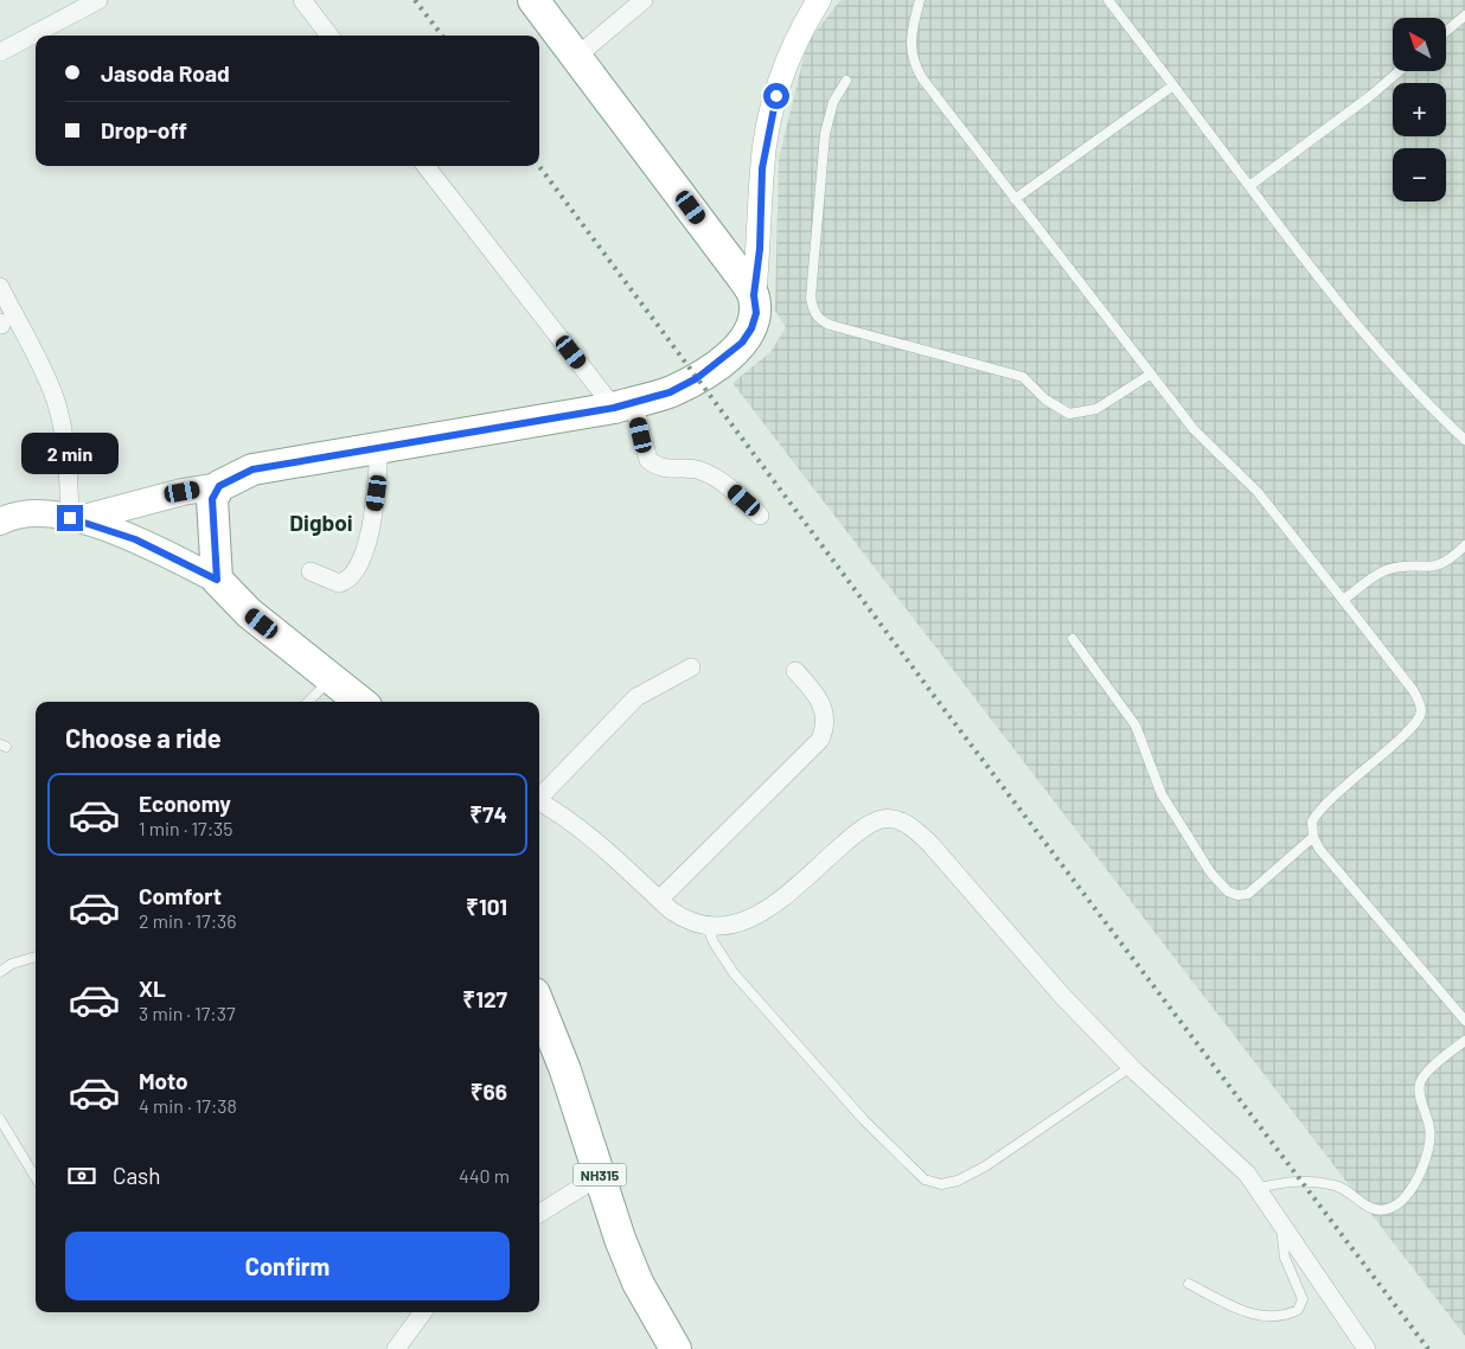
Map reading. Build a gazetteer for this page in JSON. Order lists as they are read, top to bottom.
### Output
{
  "streets": {
    "highway": ["NH315"]
  },
  "districts": ["Digboi"],
  "north": "top left",
  "page": {
    "map_buttons": ["+", "−"],
    "banner": ["Jasoda Road", "Drop-off"],
    "bubble": "2 min",
    "heading": "Choose a ride",
    "list": [
      {
        "name": "Economy",
        "note": "1 min · 17:35",
        "value": "₹74"
      },
      {
        "name": "Comfort",
        "note": "2 min · 17:36",
        "value": "₹101"
      },
      {
        "name": "XL",
        "note": "3 min · 17:37",
        "value": "₹127"
      },
      {
        "name": "Moto",
        "note": "4 min · 17:38",
        "value": "₹66"
      }
    ],
    "pay": ["Cash", "440 m"],
    "buttons": "Confirm"
  }
}
